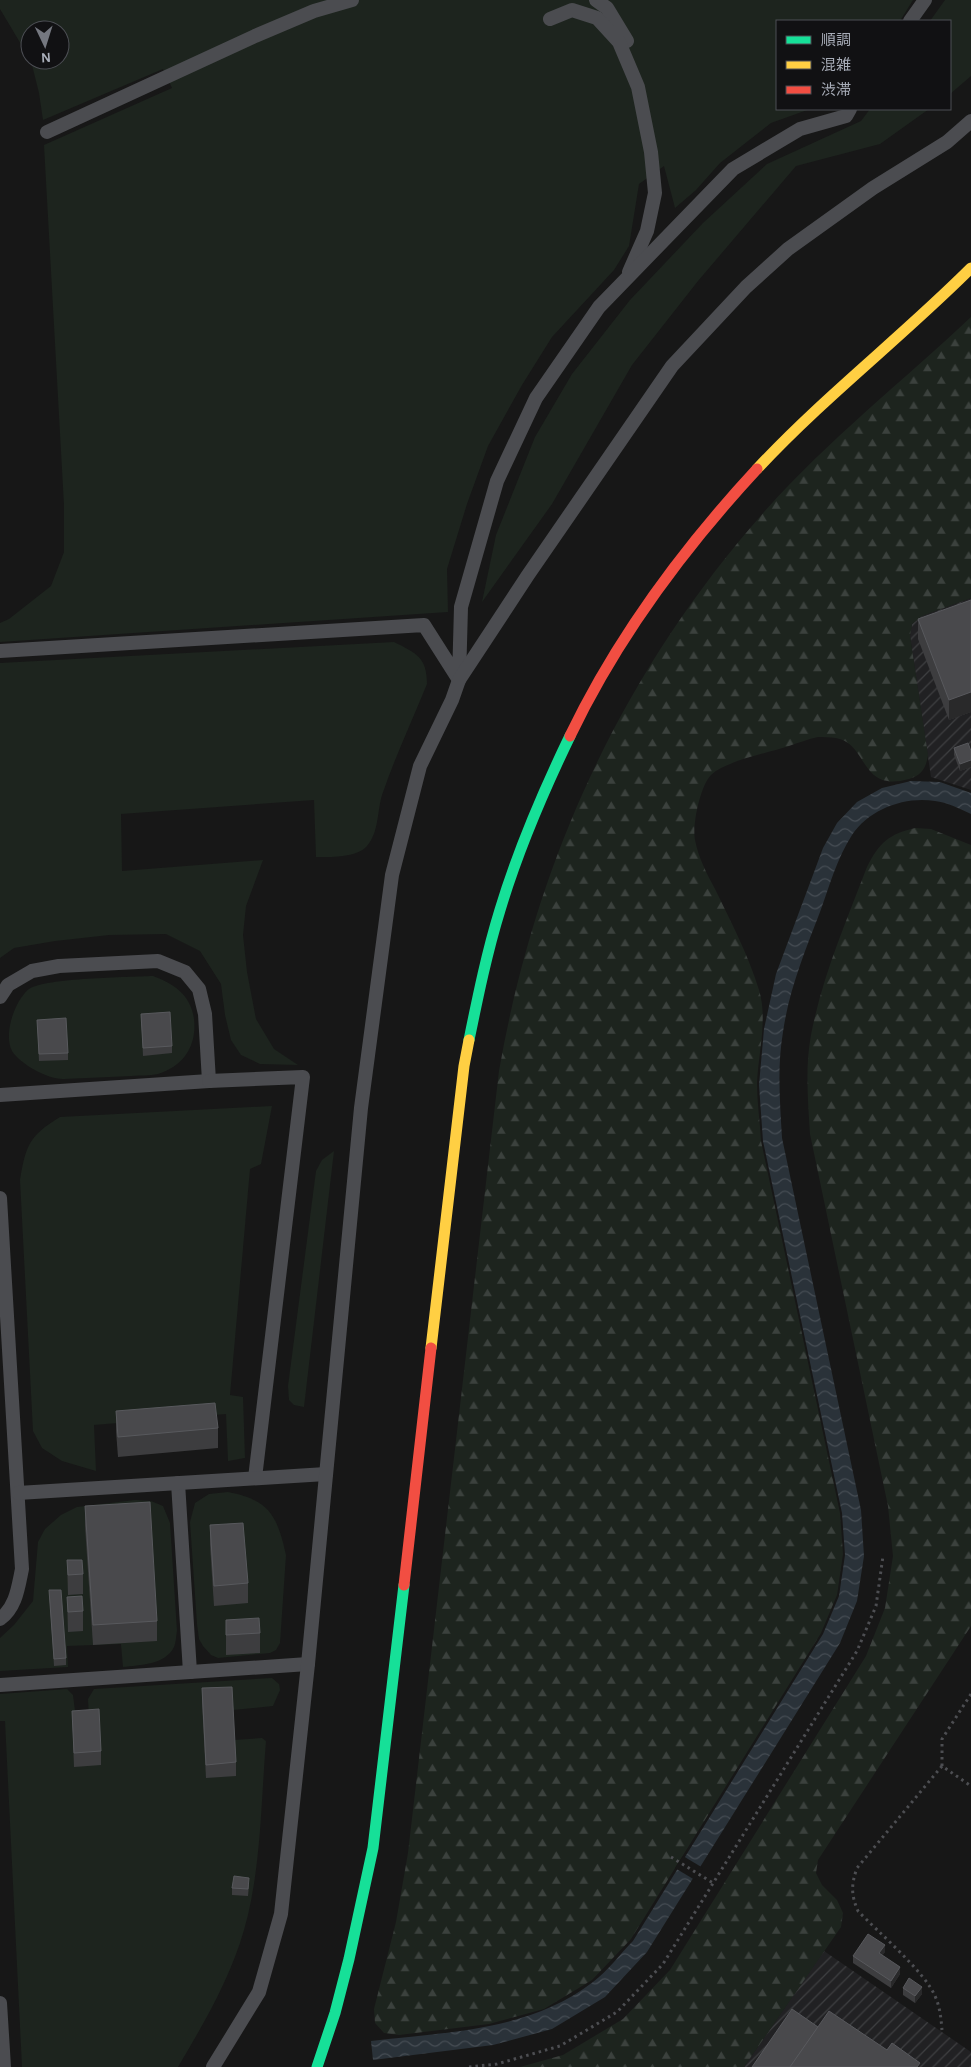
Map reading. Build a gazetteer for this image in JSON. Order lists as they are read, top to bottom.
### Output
{
  "legend": ["順調", "混雑", "渋滞"],
  "north": "bottom"
}
